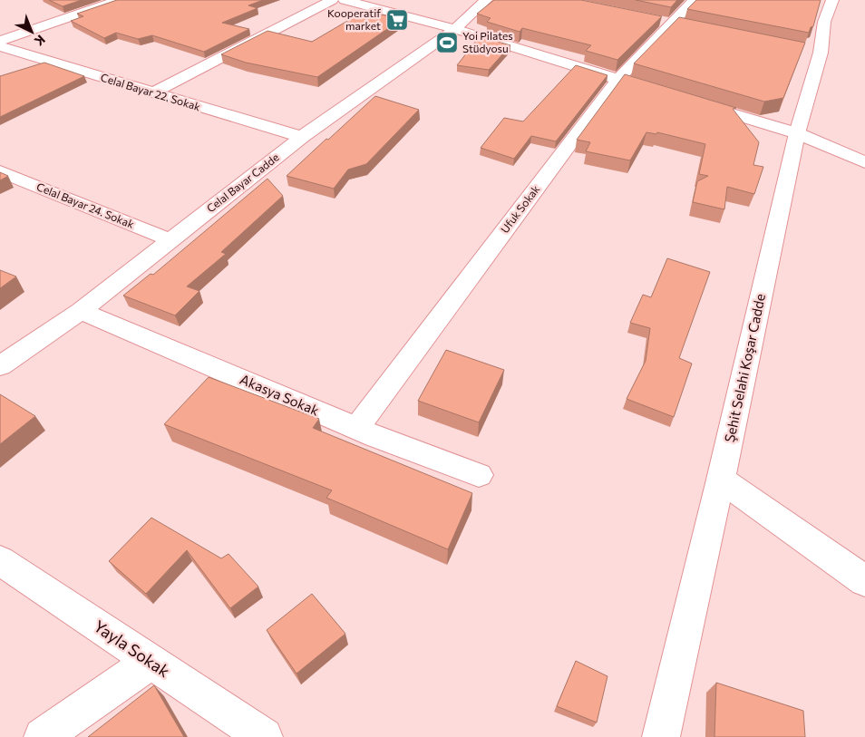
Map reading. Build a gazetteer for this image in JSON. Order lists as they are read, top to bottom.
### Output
{
  "streets": {
    "street": [
      "Celal Bayar 22. Sokak",
      "Celal Bayar Cadde",
      "Celal Bayar 24. Sokak",
      "Ufuk Sokak",
      "Şehit Selahi Koşar Cadde",
      "Akasya Sokak",
      "Yayla Sokak"
    ]
  },
  "crossings": [
    ["Celal Bayar 22. Sokak", "Celal Bayar Cadde"],
    ["Celal Bayar Cadde", "Celal Bayar 24. Sokak"],
    ["Celal Bayar Cadde", "Akasya Sokak"],
    ["Ufuk Sokak", "Akasya Sokak"]
  ],
  "places": {
    "supermarket": ["Kooperatif market"],
    "sports": ["Yoi Pilates Stüdyosu"]
  },
  "north": "bottom right"
}
